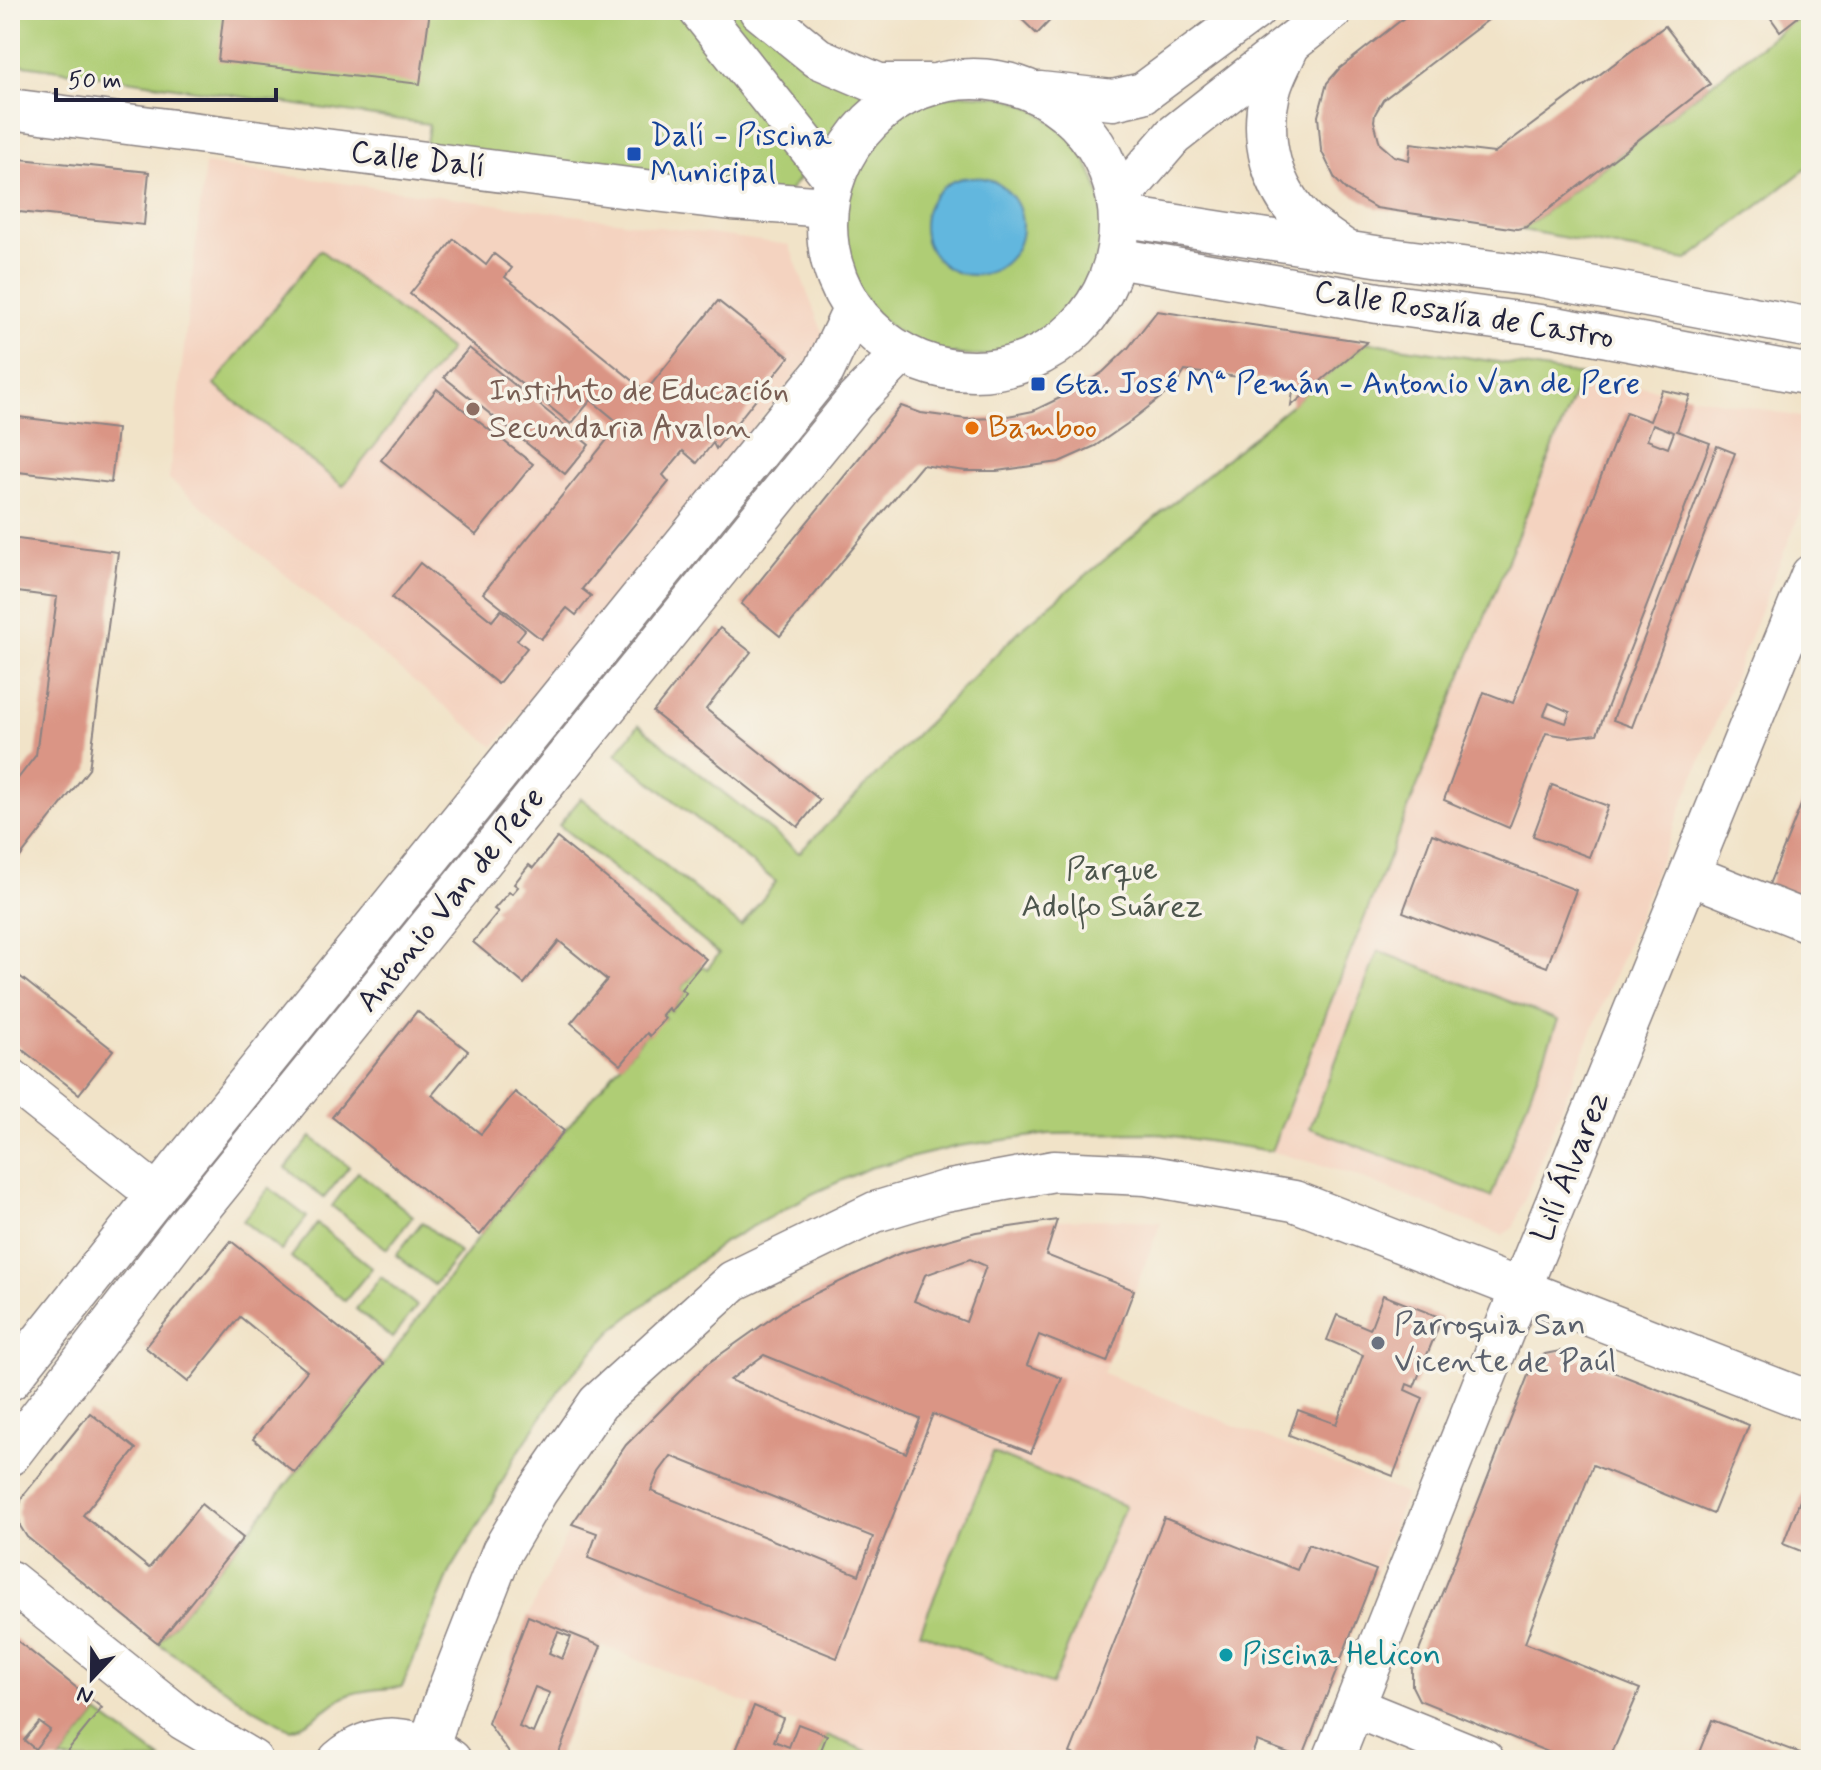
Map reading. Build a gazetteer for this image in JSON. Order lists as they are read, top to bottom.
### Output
{
  "streets": {
    "street": [
      "Calle Dalí",
      "Calle Rosalía de Castro",
      "Antonio Van de Pere",
      "Lilí Álvarez"
    ]
  },
  "parks": ["Parque Adolfo Suárez"],
  "places": {
    "transit": ["Dalí - Piscina Municipal", "Gta. José Mª Pemán - Antonio Van de Pere"],
    "other": [
      "Instituto de Educación Secundaria Avalon",
      "Bamboo",
      "Parroquia San Vicente de Paúl",
      "Piscina Helicon"
    ]
  },
  "scale_bar": "50 m",
  "north": "bottom"
}
